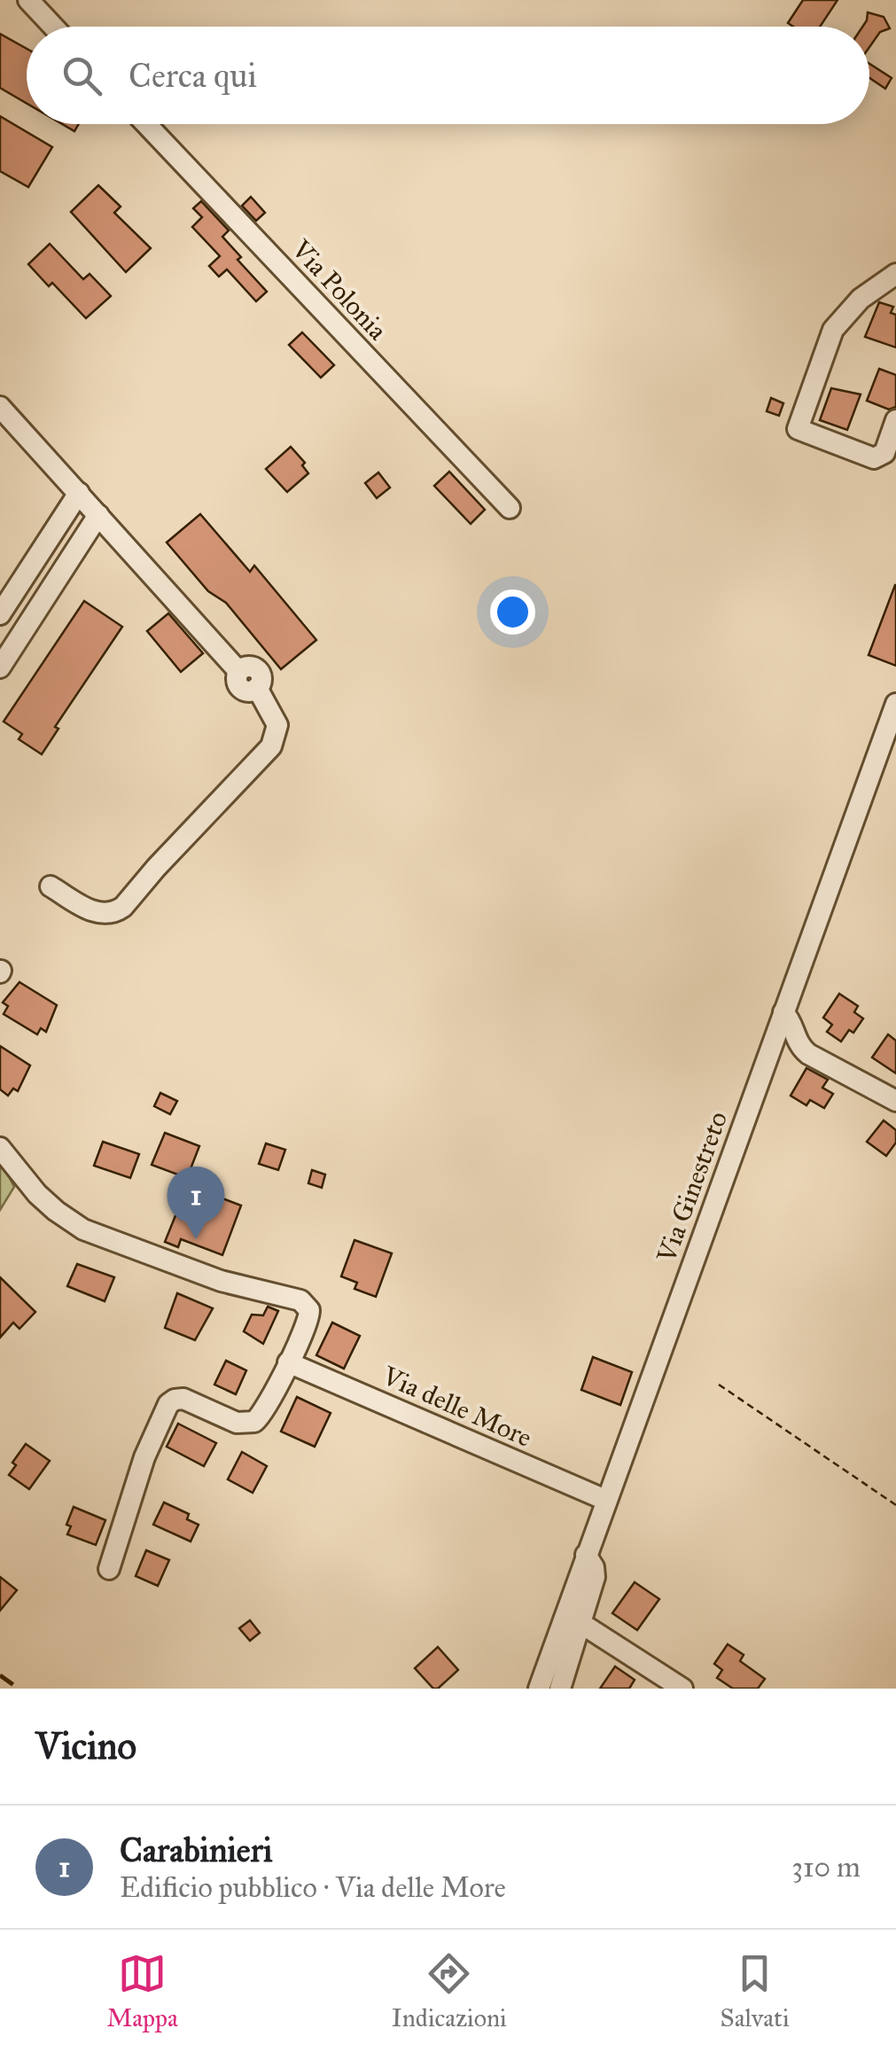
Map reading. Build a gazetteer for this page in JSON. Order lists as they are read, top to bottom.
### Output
{
  "streets": {
    "street": ["Via Polonia", "Via Ginestreto", "Via delle More"]
  },
  "crossings": [
    ["Via Ginestreto", "Via delle More"]
  ],
  "page": {
    "search": "Cerca qui",
    "pins": "1",
    "heading": "Vicino",
    "list": [
      {
        "mark": "1",
        "name": "Carabinieri",
        "note": "Edificio pubblico · Via delle More",
        "value": "310 m"
      }
    ],
    "nav": ["Mappa", "Indicazioni", "Salvati"]
  }
}
